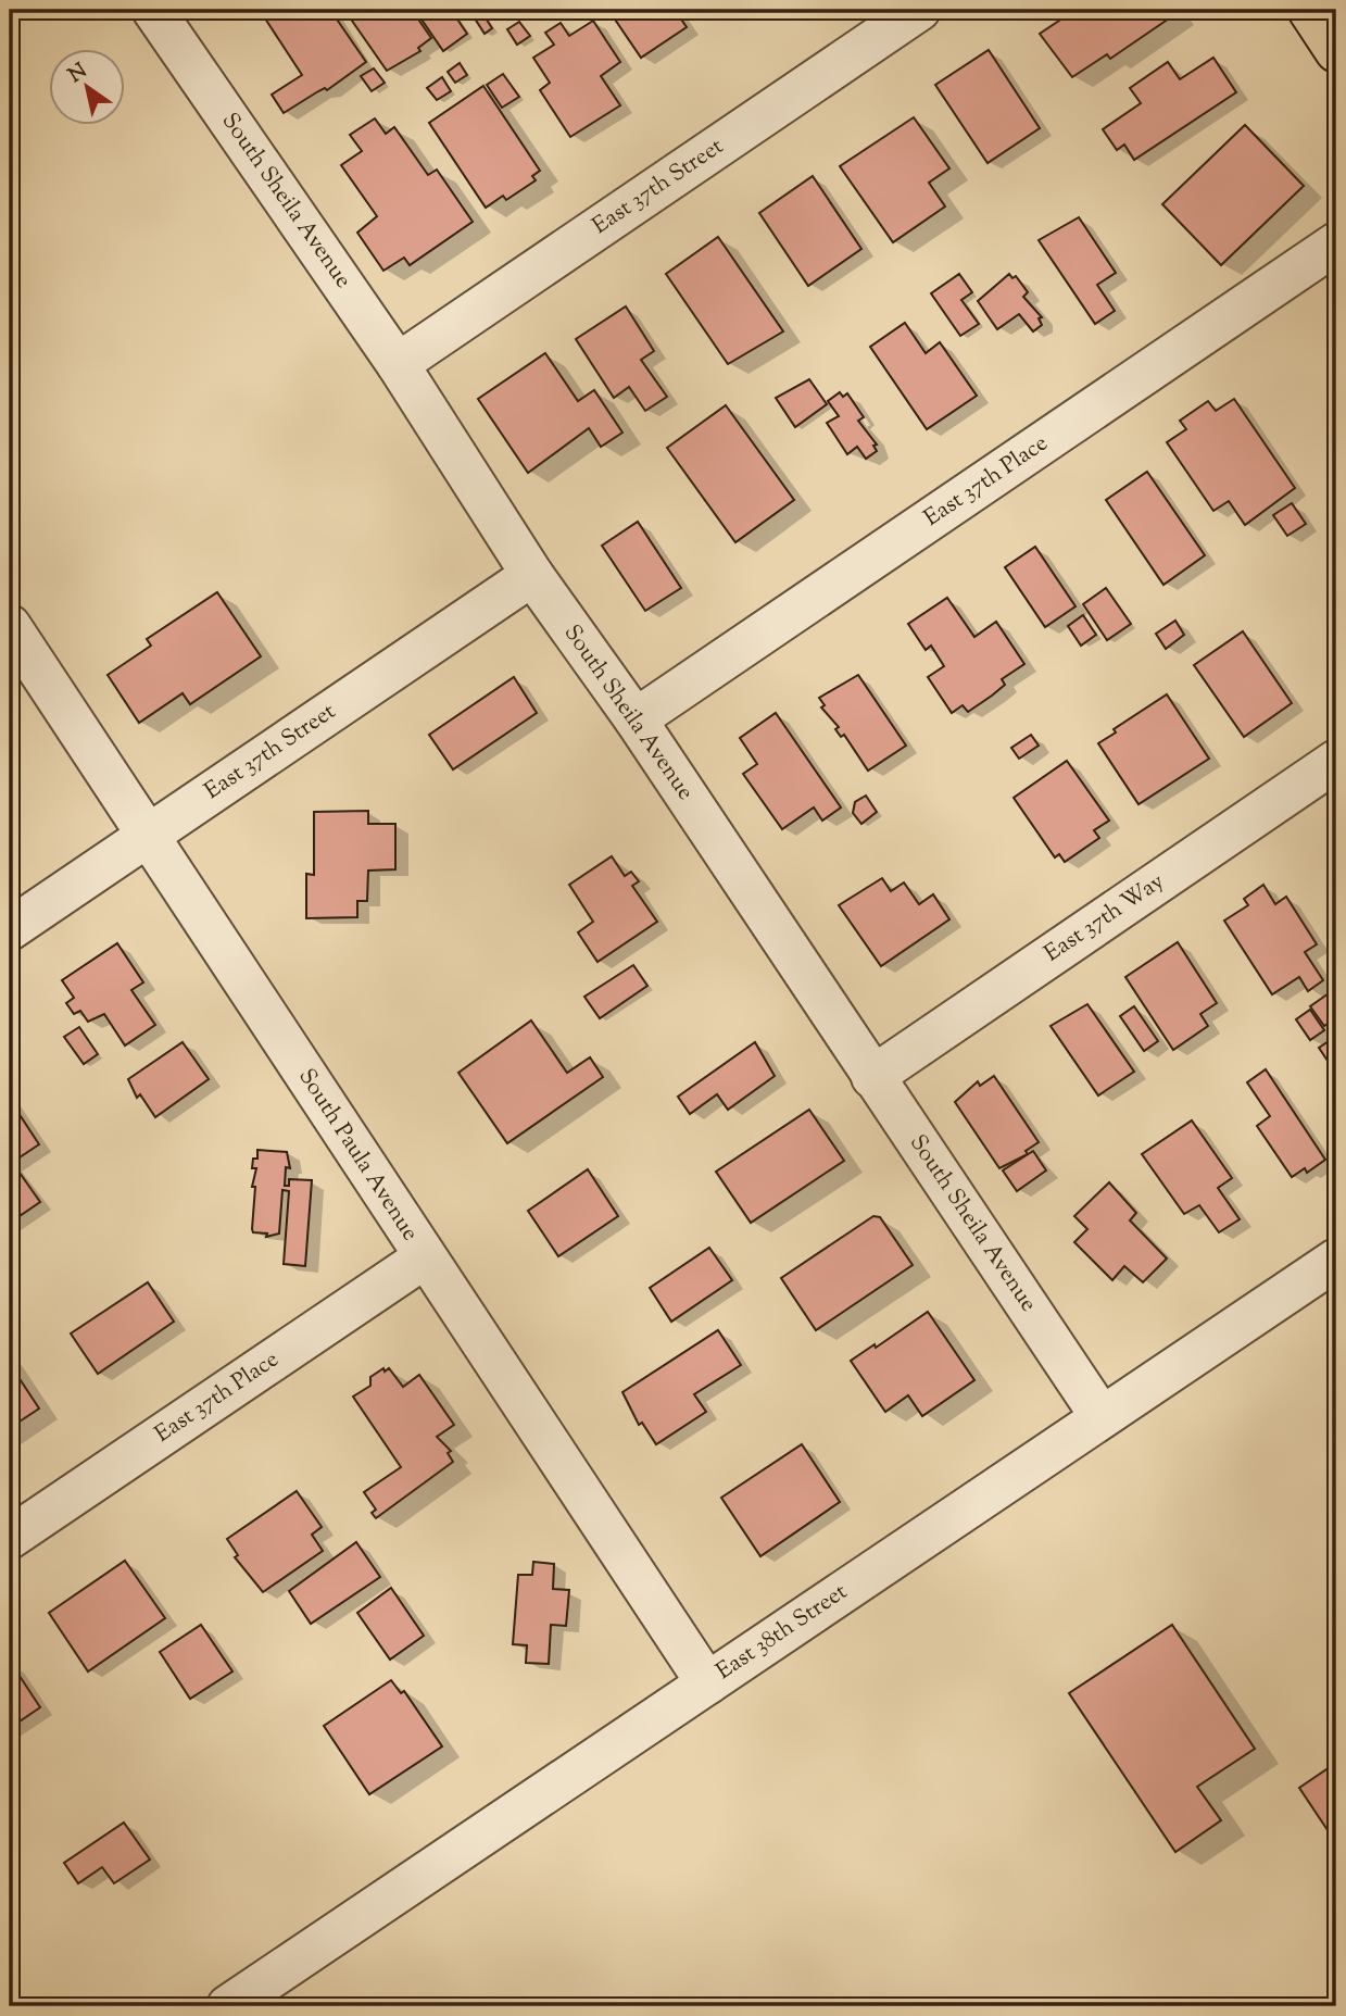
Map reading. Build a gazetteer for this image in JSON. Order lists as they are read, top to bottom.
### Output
{
  "streets": {
    "street": [
      "East 37th Street",
      "South Sheila Avenue",
      "East 37th Place",
      "East 37th Way",
      "South Paula Avenue",
      "East 38th Street"
    ]
  },
  "crossings": [
    ["East 37th Street", "South Sheila Avenue"],
    ["East 37th Street", "South Paula Avenue"],
    ["South Sheila Avenue", "East 37th Place"],
    ["South Sheila Avenue", "East 37th Way"],
    ["South Sheila Avenue", "East 38th Street"],
    ["East 37th Place", "South Paula Avenue"],
    ["South Paula Avenue", "East 38th Street"]
  ],
  "north": "top left"
}
